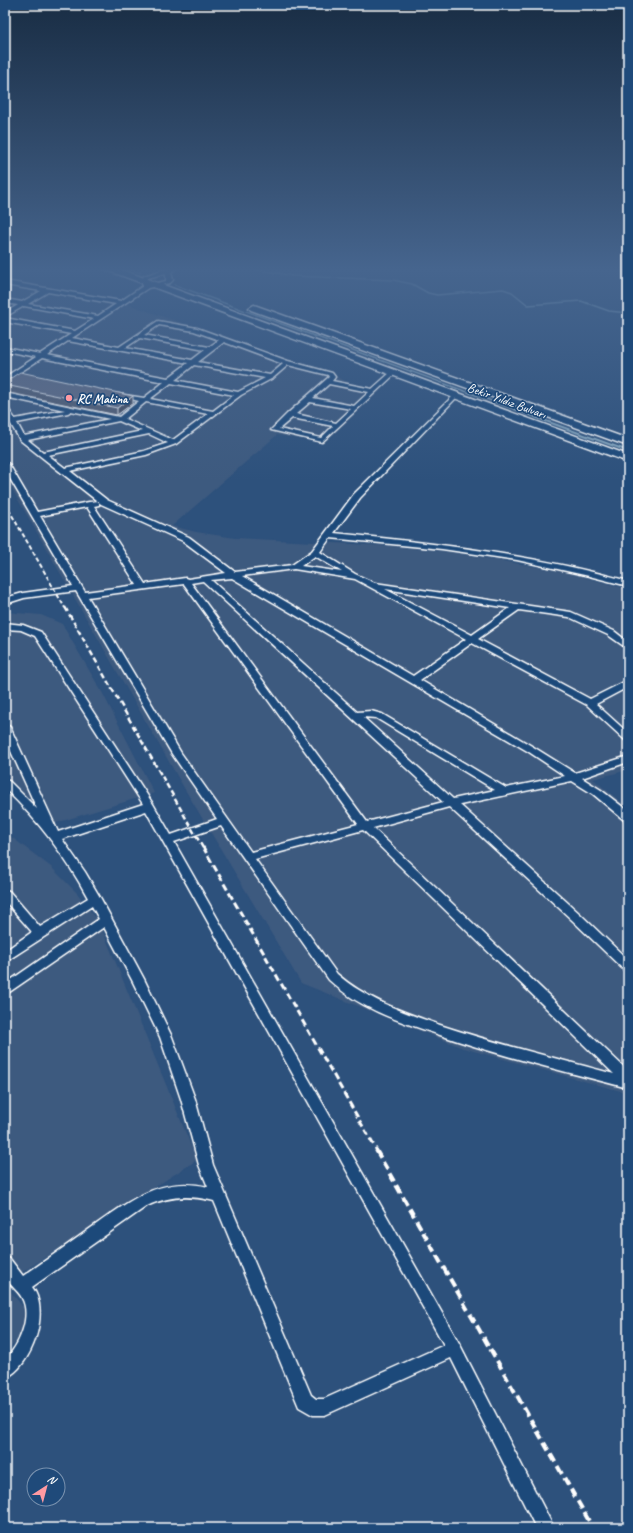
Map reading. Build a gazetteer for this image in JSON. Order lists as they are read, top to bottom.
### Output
{
  "streets": {
    "main road": ["Bekir Yıldız Bulvarı"]
  },
  "places": ["RC Makina"],
  "north": "top right"
}
